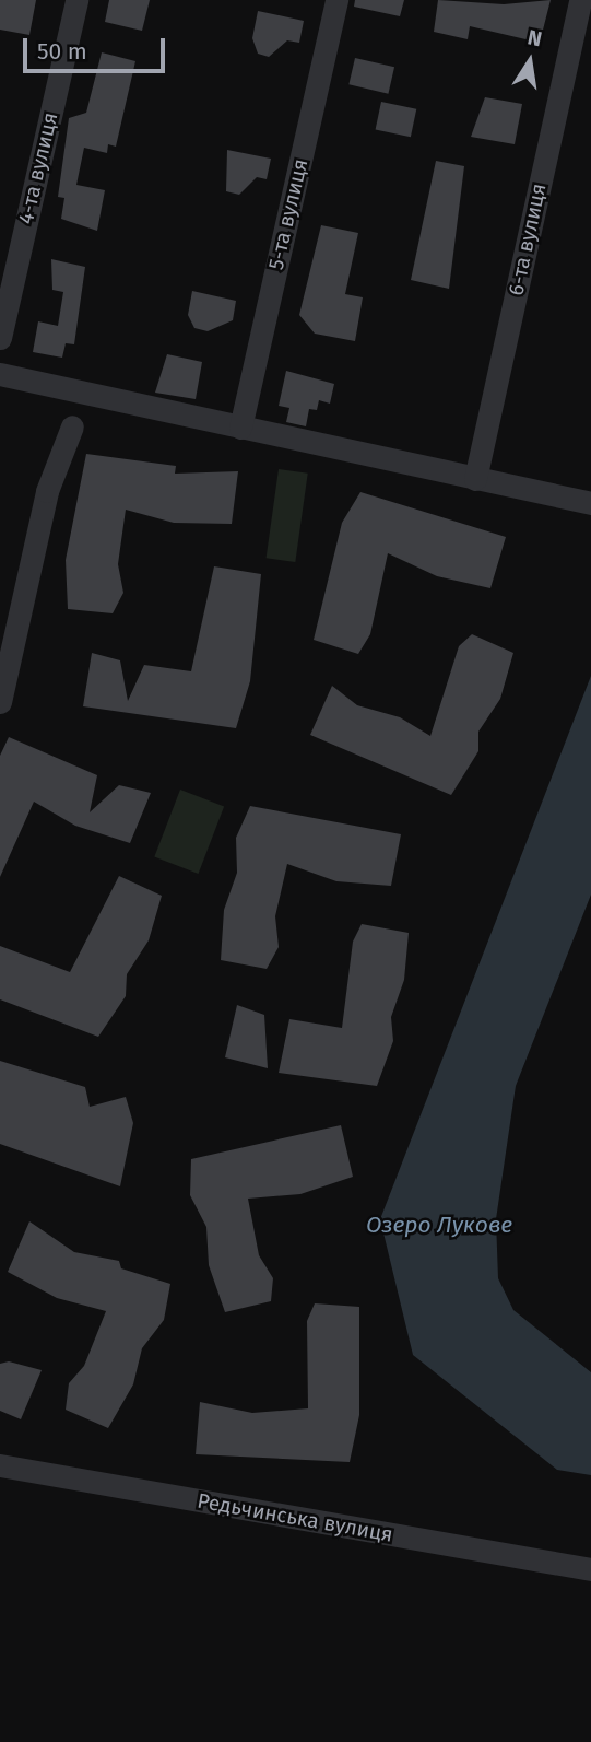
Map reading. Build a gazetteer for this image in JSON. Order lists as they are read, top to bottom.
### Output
{
  "streets": {
    "street": [
      "4-та вулиця",
      "5-та вулиця",
      "6-та вулиця",
      "Редьчинська вулиця"
    ]
  },
  "water": ["Озеро Лукове"],
  "scale_bar": "50 m",
  "north": "top"
}
